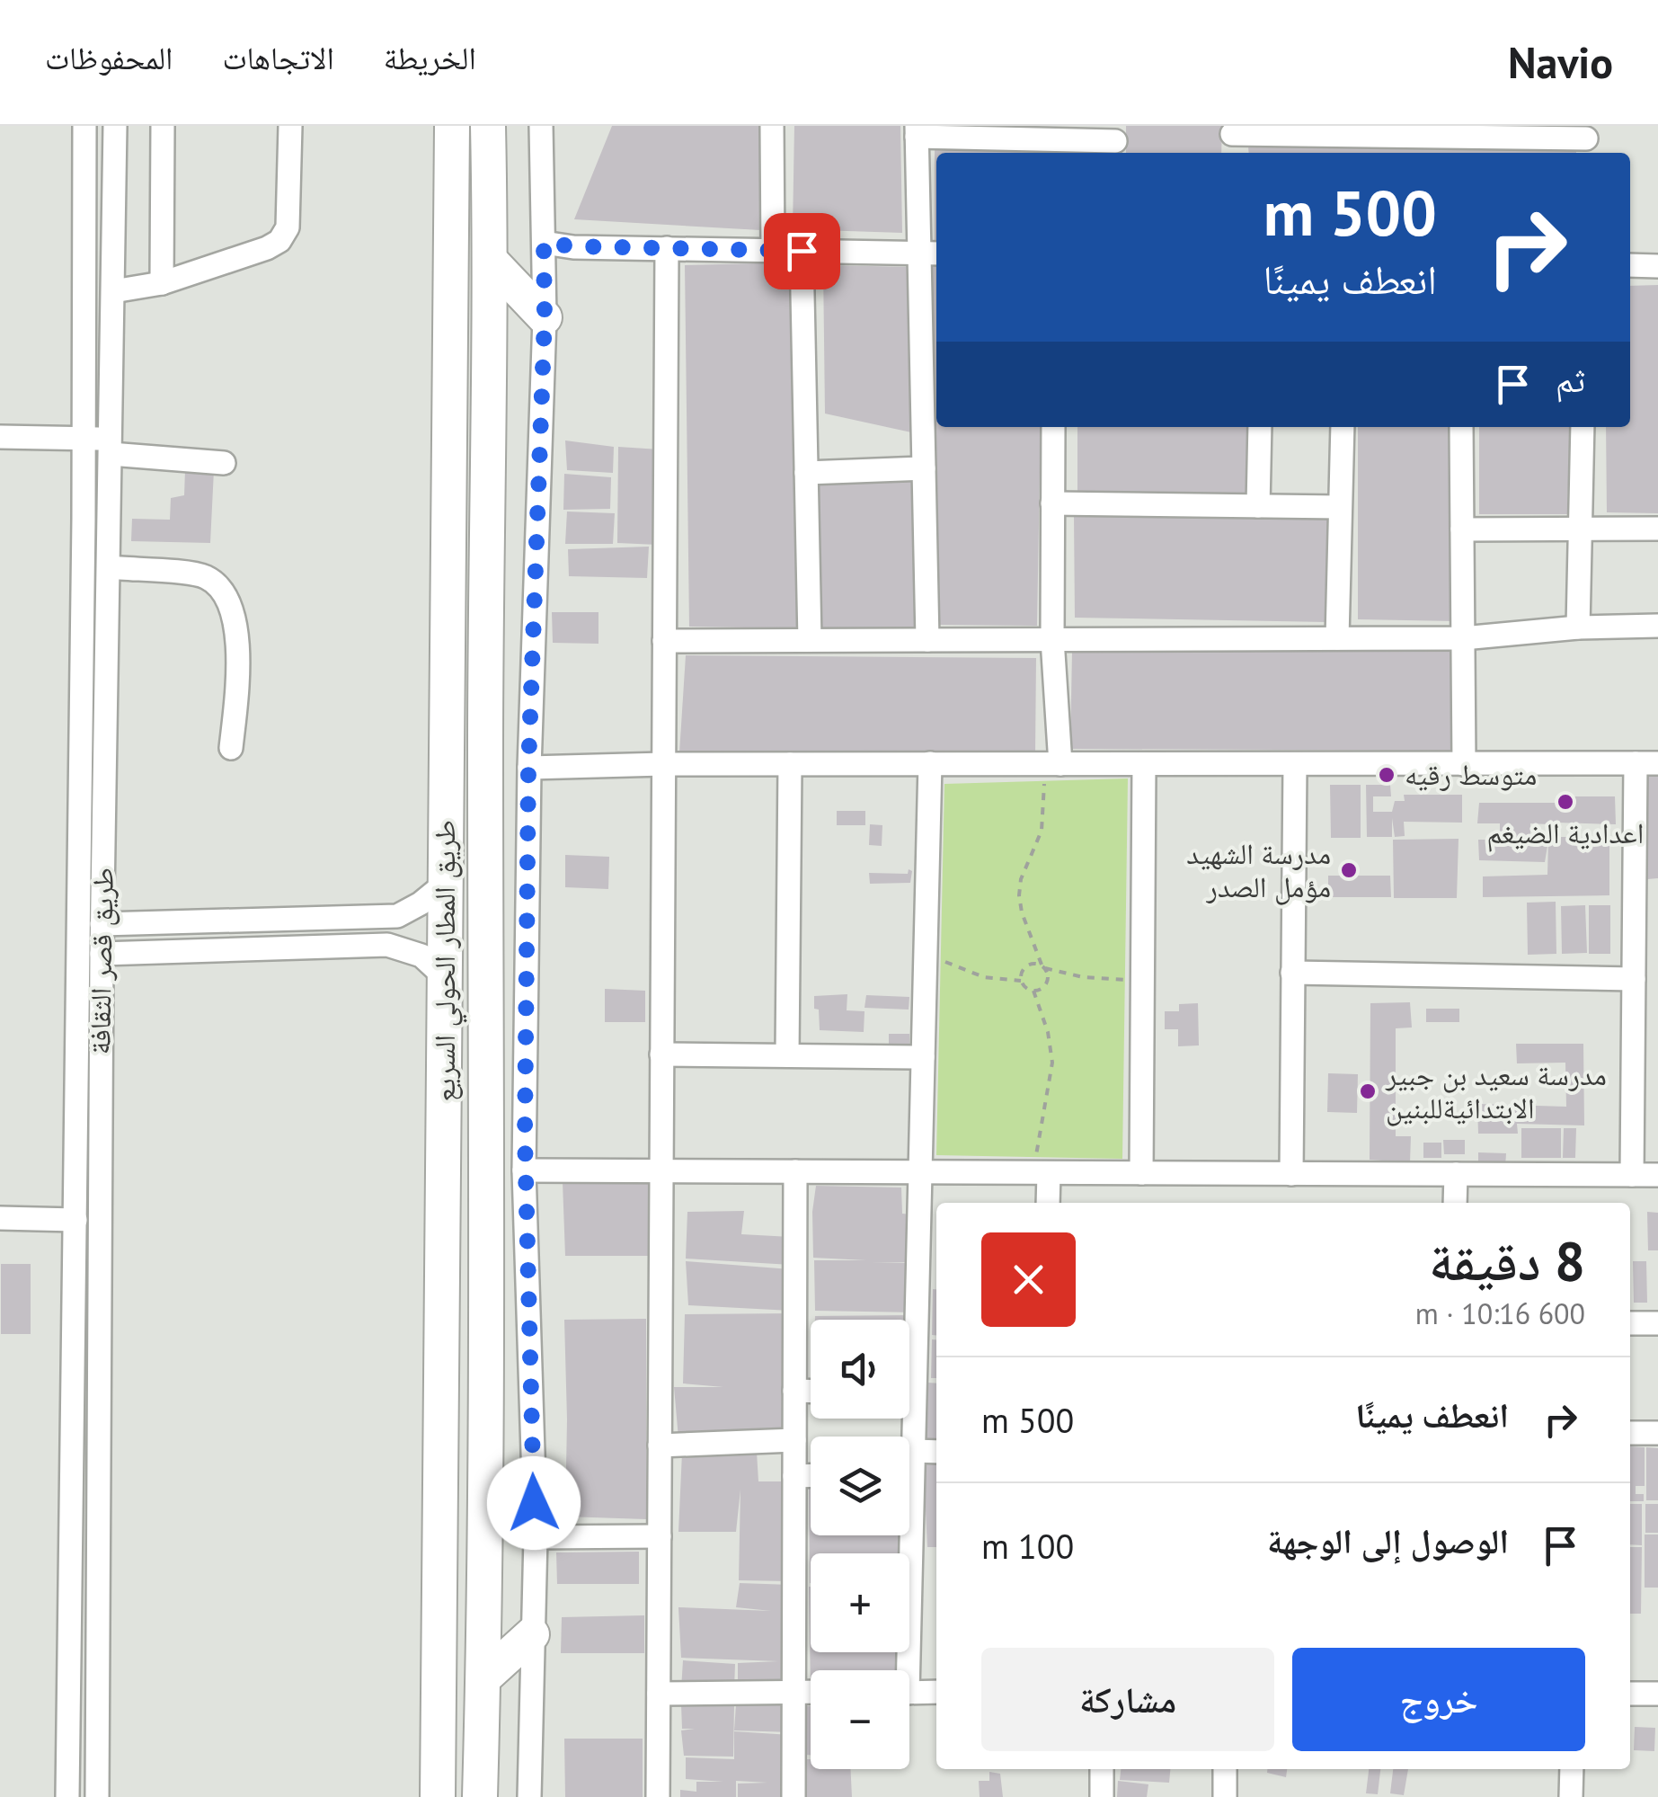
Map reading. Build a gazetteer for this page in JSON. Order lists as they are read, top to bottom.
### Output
{
  "streets": {
    "highway": ["طريق المطار الحولي السريع"],
    "street": ["طريق قصر الثقافة"]
  },
  "places": [
    "متوسط رقيه",
    "اعدادية الضيغم",
    "مدرسة الشهيد مؤمل الصدر",
    "مدرسة سعيد بن جبير الابتدائيةللبنين"
  ],
  "page": {
    "header": "Navio",
    "nav": ["الخريطة", "الاتجاهات", "المحفوظات"],
    "turn": ["500 m", "انعطف يمينًا"],
    "then": "ثم",
    "heading": ["8 دقيقة", "600 m · 10:16"],
    "map_buttons": ["+", "−"],
    "list": [
      {
        "name": "انعطف يمينًا",
        "value": "500 m"
      },
      {
        "name": "الوصول إلى الوجهة",
        "value": "100 m"
      }
    ],
    "buttons": ["خروج", "مشاركة"]
  }
}
